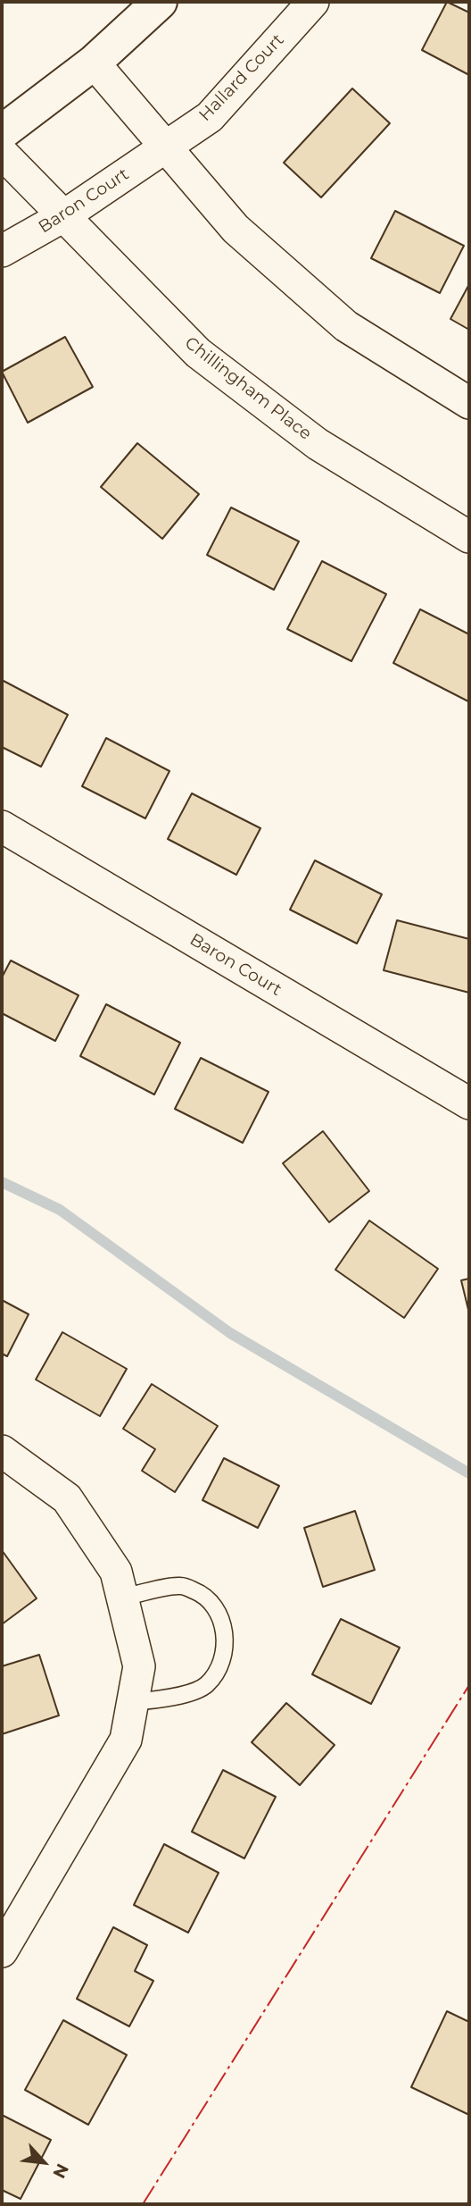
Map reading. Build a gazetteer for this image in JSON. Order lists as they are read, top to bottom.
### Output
{
  "streets": {
    "street": ["Hallard Court", "Baron Court", "Chillingham Place"]
  },
  "crossings": [
    ["Hallard Court", "Baron Court"],
    ["Baron Court", "Chillingham Place"]
  ],
  "north": "bottom right"
}
